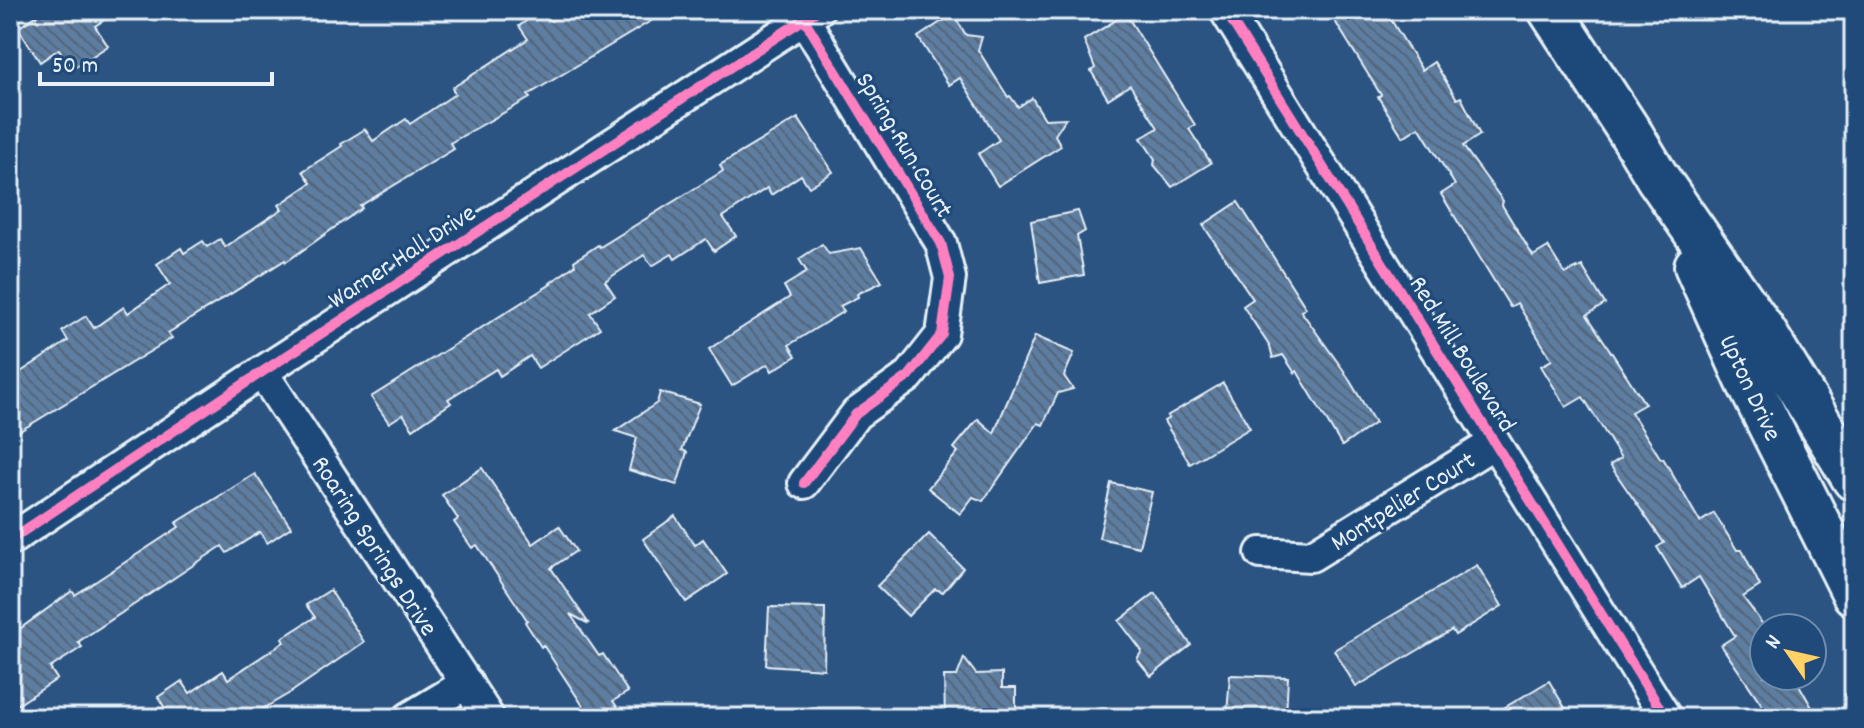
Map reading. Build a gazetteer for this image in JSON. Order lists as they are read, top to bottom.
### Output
{
  "streets": {
    "main road": ["Upton Drive"],
    "street": [
      "Spring Run Court",
      "Warner Hall Drive",
      "Red Mill Boulevard",
      "Montpelier Court",
      "Roaring Springs Drive"
    ]
  },
  "crossings": [
    ["Spring Run Court", "Warner Hall Drive"],
    ["Warner Hall Drive", "Roaring Springs Drive"],
    ["Red Mill Boulevard", "Montpelier Court"]
  ],
  "scale_bar": "50 m",
  "north": "top left"
}
